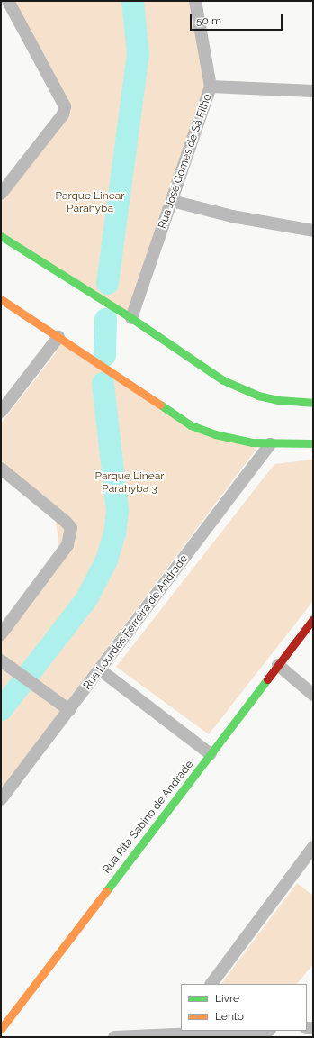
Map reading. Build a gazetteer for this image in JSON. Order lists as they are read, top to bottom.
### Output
{
  "streets": {
    "main road": ["Rua Rita Sabino de Andrade"],
    "street": ["Rua José Gomes de Sá Filho", "Rua Lourdes Ferreira de Andrade"]
  },
  "parks": ["Parque Linear Parahyba", "Parque Linear Parahyba 3"],
  "legend": ["Livre", "Lento"],
  "scale_bar": "50 m"
}
